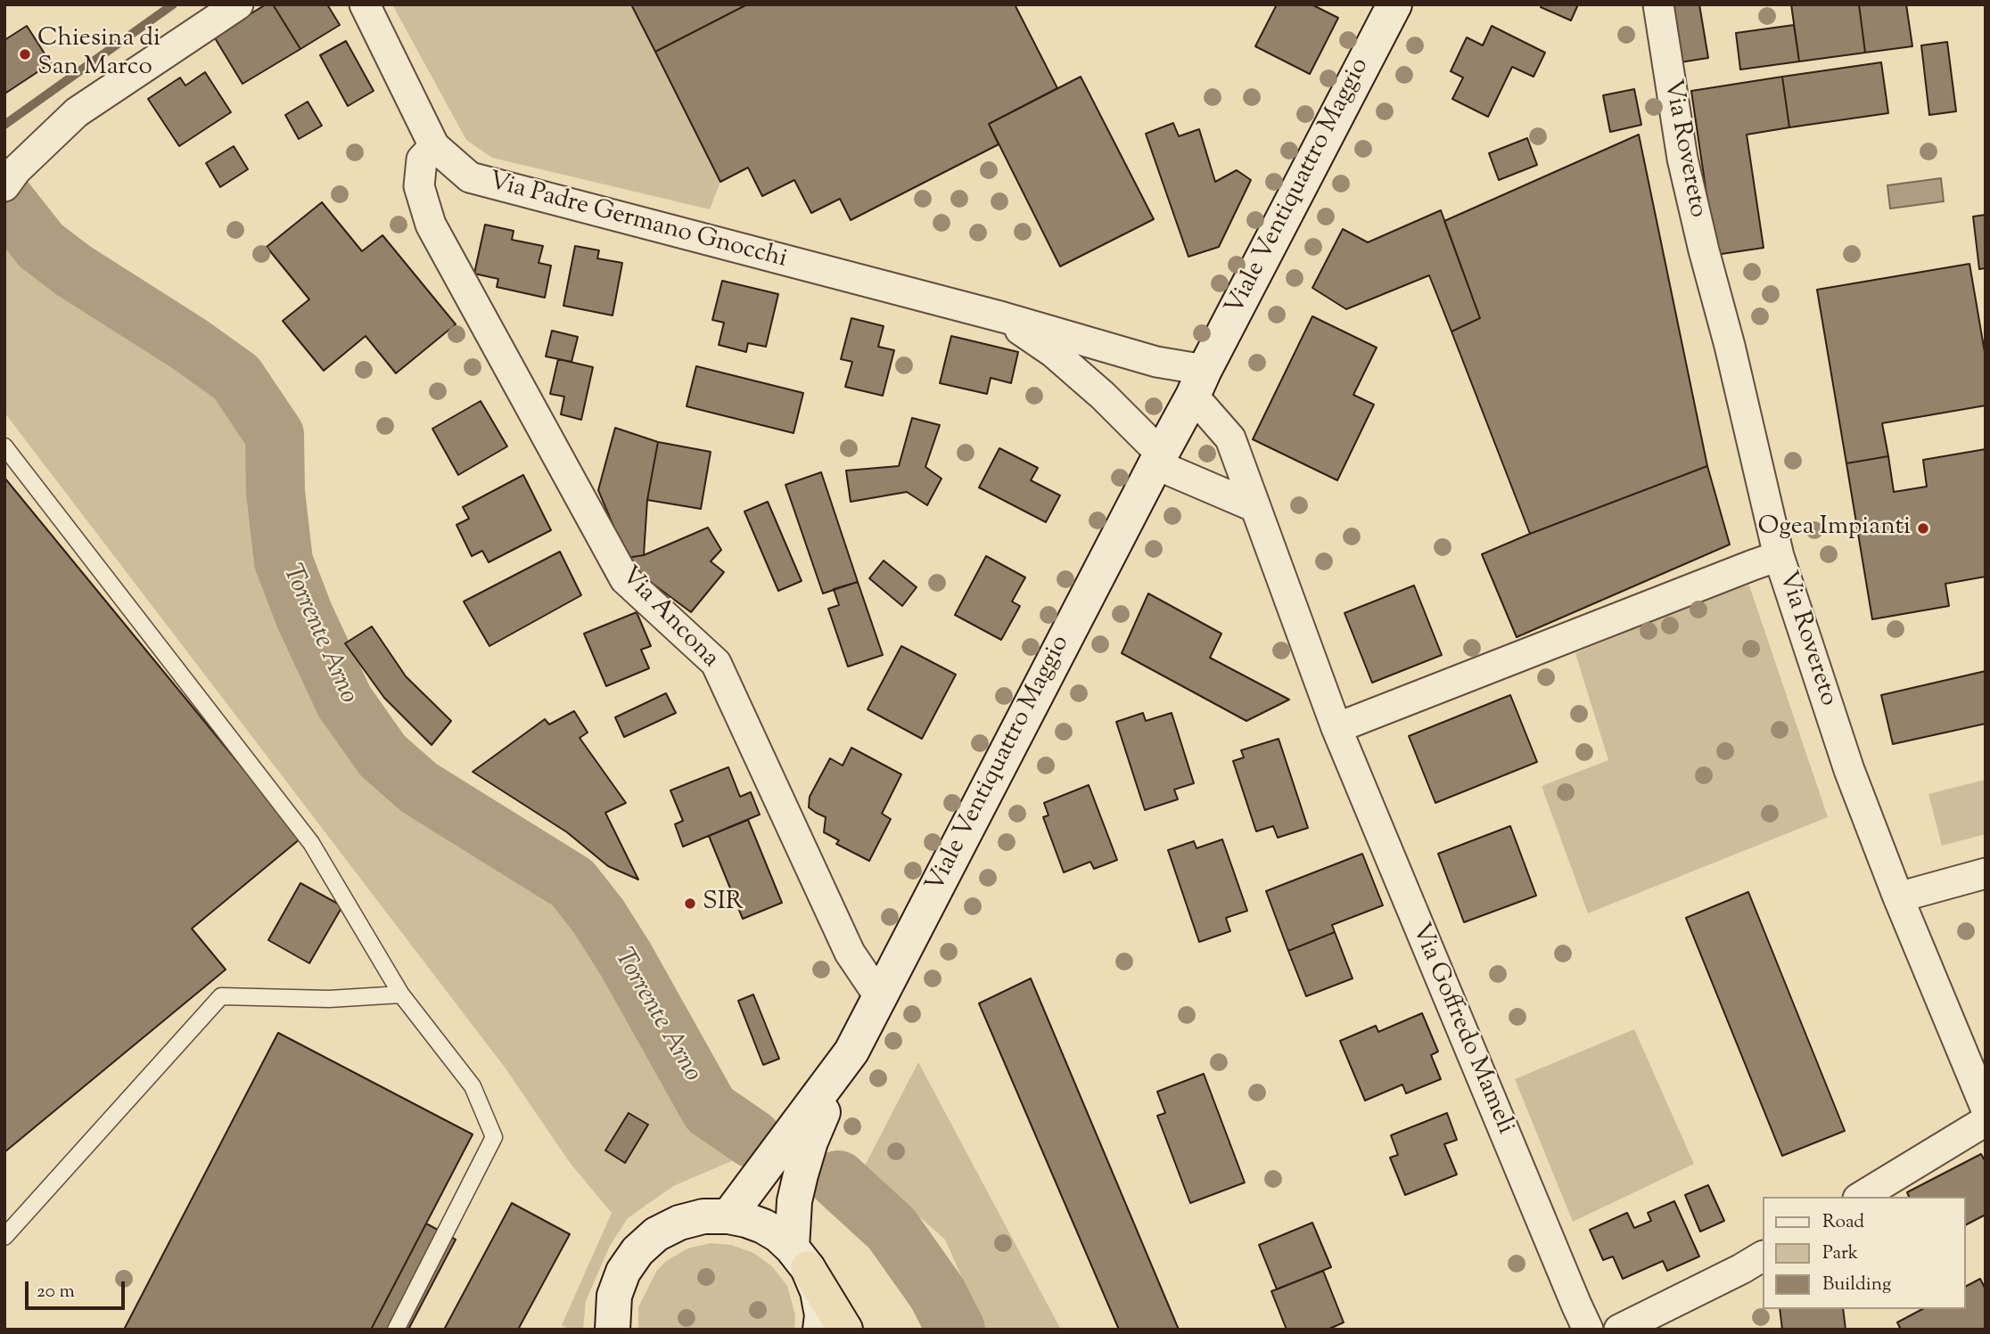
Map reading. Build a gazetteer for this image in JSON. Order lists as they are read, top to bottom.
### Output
{
  "streets": {
    "main road": ["Viale Ventiquattro Maggio"],
    "street": [
      "Via Rovereto",
      "Via Padre Germano Gnocchi",
      "Via Ancona",
      "Via Goffredo Mameli"
    ]
  },
  "crossings": [
    ["Viale Ventiquattro Maggio", "Via Padre Germano Gnocchi"],
    ["Viale Ventiquattro Maggio", "Via Ancona"],
    ["Viale Ventiquattro Maggio", "Via Goffredo Mameli"],
    ["Via Padre Germano Gnocchi", "Via Ancona"],
    ["Via Padre Germano Gnocchi", "Via Goffredo Mameli"]
  ],
  "water": ["Torrente Arno"],
  "places": ["Chiesina di San Marco", "Ogea Impianti", "SIR"],
  "legend": ["Road", "Park", "Building"],
  "scale_bar": "20 m"
}
